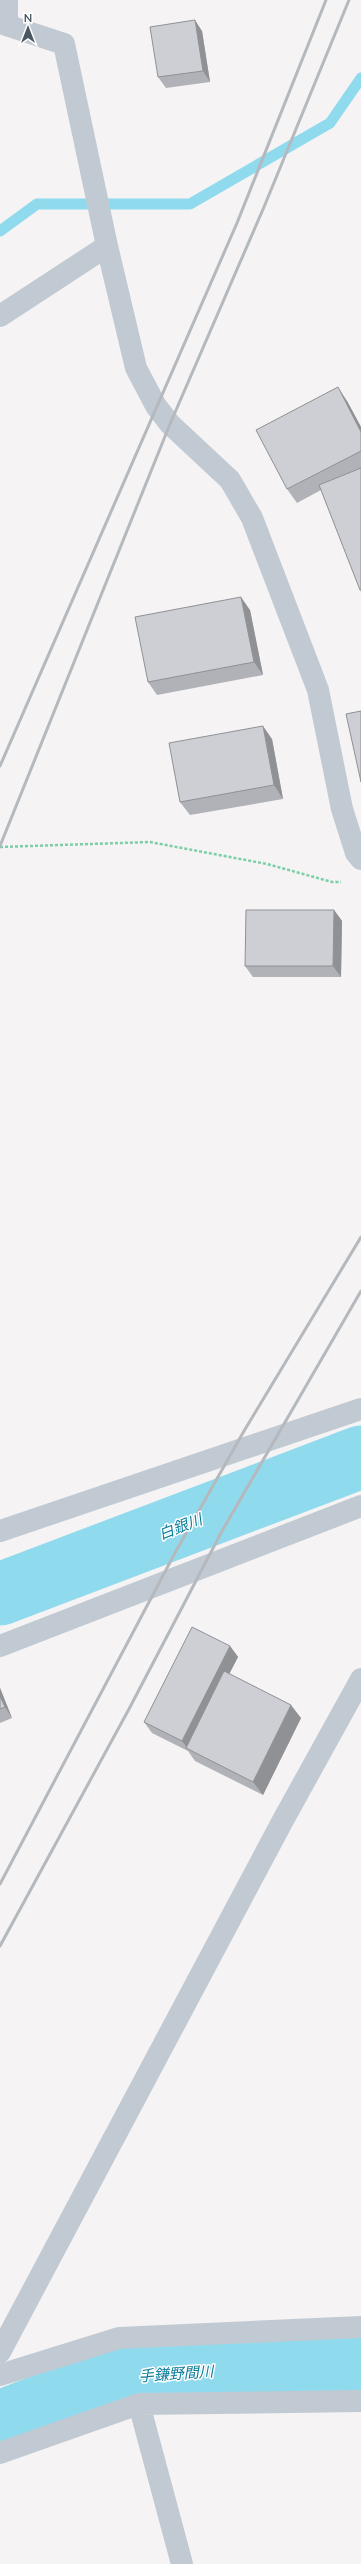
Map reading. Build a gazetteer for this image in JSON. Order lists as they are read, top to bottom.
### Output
{
  "water": ["白銀川", "手鎌野間川"],
  "north": "top"
}
